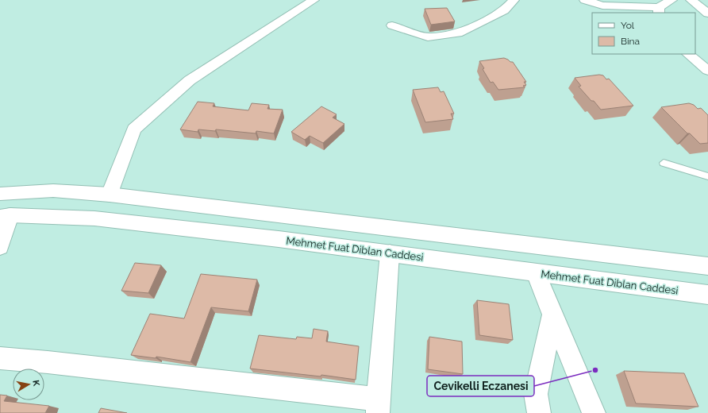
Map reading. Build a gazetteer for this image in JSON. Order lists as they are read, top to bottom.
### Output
{
  "streets": {
    "street": ["Mehmet Fuat Diblan Caddesi"]
  },
  "places": ["Cevikelli Eczanesi"],
  "legend": ["Yol", "Bina"],
  "north": "right"
}
